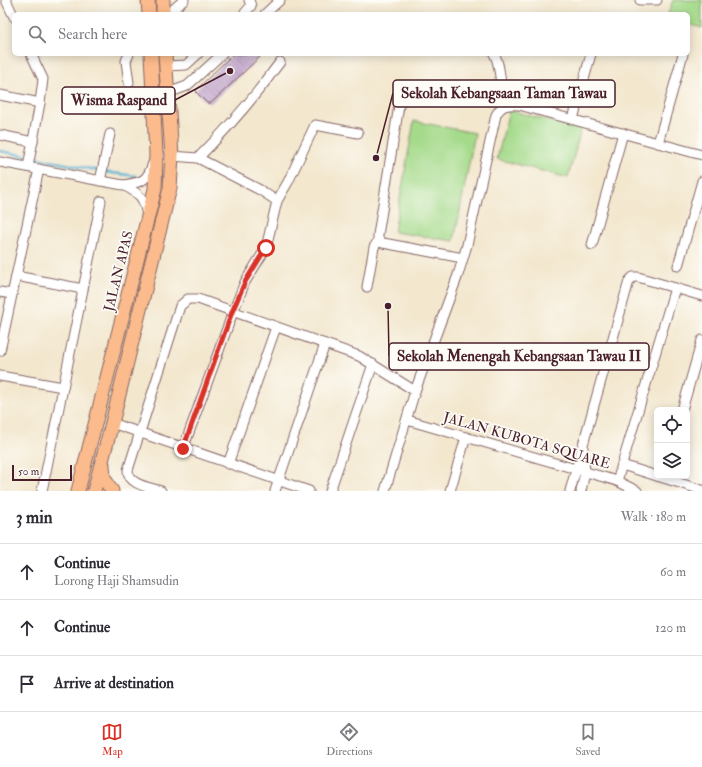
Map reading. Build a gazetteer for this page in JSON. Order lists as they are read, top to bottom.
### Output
{
  "streets": {
    "highway": ["JALAN APAS"],
    "street": ["JALAN KUBOTA SQUARE"]
  },
  "places": ["Wisma Raspand", "Sekolah Kebangsaan Taman Tawau", "Sekolah Menengah Kebangsaan Tawau II"],
  "scale_bar": "50 m",
  "page": {
    "search": "Search here",
    "scale": "50 m",
    "heading": ["3 min", "Walk · 180 m"],
    "list": [
      ["Continue", "Lorong Haji Shamsudin", "60 m"],
      ["Continue", "120 m"],
      "Arrive at destination"
    ],
    "nav": ["Map", "Directions", "Saved"]
  }
}
